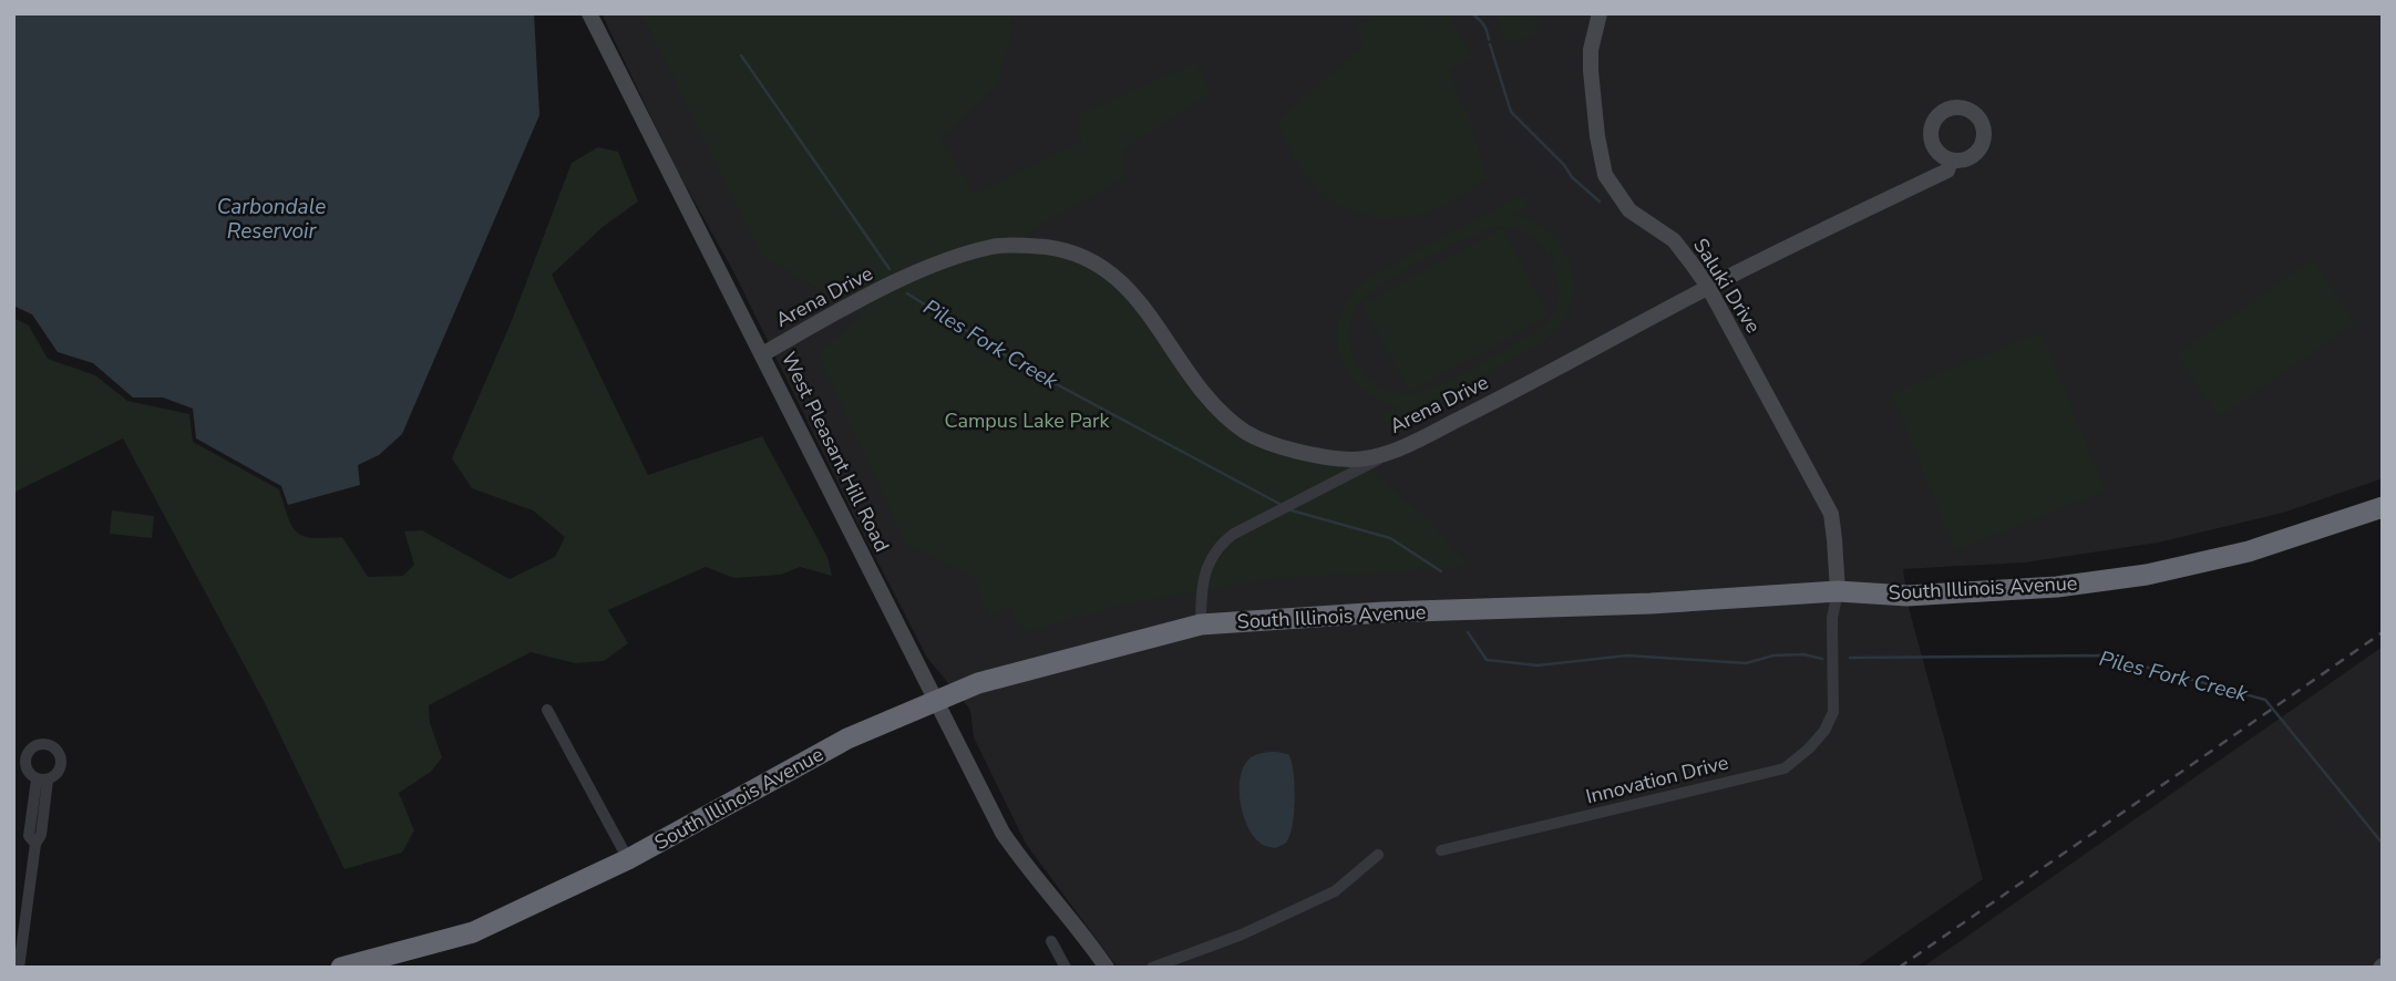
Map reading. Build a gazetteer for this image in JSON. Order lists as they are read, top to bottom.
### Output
{
  "streets": {
    "highway": ["South Illinois Avenue"],
    "street": [
      "Saluki Drive",
      "Arena Drive",
      "West Pleasant Hill Road",
      "Innovation Drive"
    ]
  },
  "crossings": [
    ["Saluki Drive", "Arena Drive"],
    ["Saluki Drive", "South Illinois Avenue"],
    ["Saluki Drive", "Innovation Drive"],
    ["Arena Drive", "West Pleasant Hill Road"],
    ["West Pleasant Hill Road", "South Illinois Avenue"],
    ["South Illinois Avenue", "Innovation Drive"]
  ],
  "water": ["Carbondale Reservoir", "Piles Fork Creek"],
  "parks": ["Campus Lake Park"]
}
